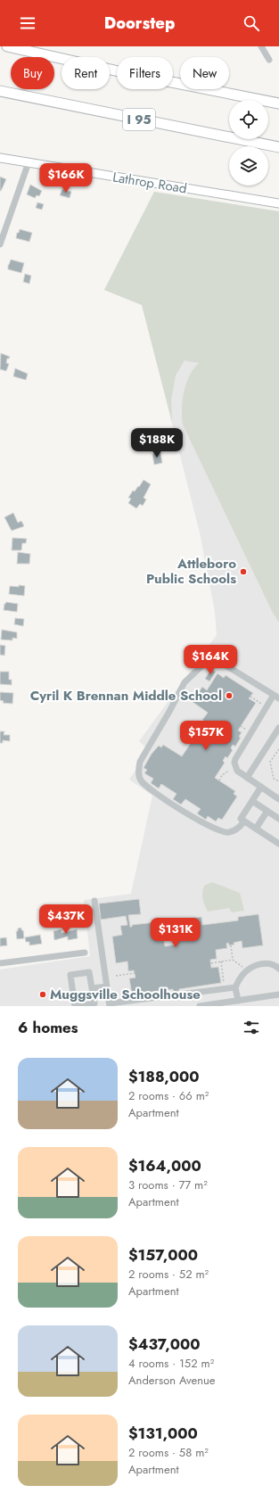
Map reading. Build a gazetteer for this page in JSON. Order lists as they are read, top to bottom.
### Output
{
  "streets": {
    "highway": ["I 95"],
    "main road": ["Lathrop Road"]
  },
  "places": ["Attleboro Public Schools", "Cyril K Brennan Middle School", "Muggsville Schoolhouse"],
  "page": {
    "header": "Doorstep",
    "chip": [
      "Buy",
      "Rent",
      "Filters",
      "New"
    ],
    "price": [
      "$166K",
      "$188K",
      "$164K",
      "$157K",
      "$437K",
      "$131K"
    ],
    "heading": "6 homes",
    "list": [
      {
        "name": "$188,000",
        "note": "2 rooms · 66 m² · Apartment"
      },
      {
        "name": "$164,000",
        "note": "3 rooms · 77 m² · Apartment"
      },
      {
        "name": "$157,000",
        "note": "2 rooms · 52 m² · Apartment"
      },
      {
        "name": "$437,000",
        "note": "4 rooms · 152 m² · Anderson Avenue"
      },
      {
        "name": "$131,000",
        "note": "2 rooms · 58 m² · Apartment"
      }
    ]
  }
}
